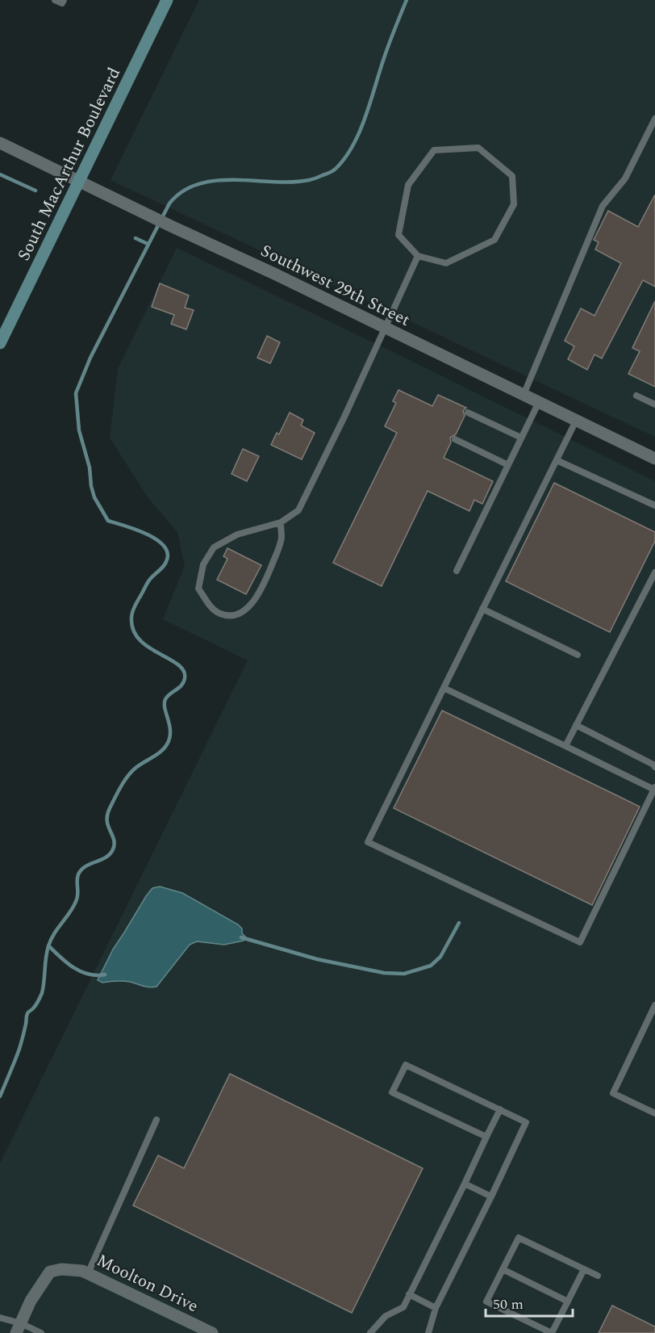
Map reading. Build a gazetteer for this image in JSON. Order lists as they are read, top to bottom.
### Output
{
  "streets": {
    "main road": ["South MacArthur Boulevard"],
    "street": ["Southwest 29th Street", "Moolton Drive"]
  },
  "crossings": [
    ["South MacArthur Boulevard", "Southwest 29th Street"]
  ],
  "scale_bar": "50 m"
}
